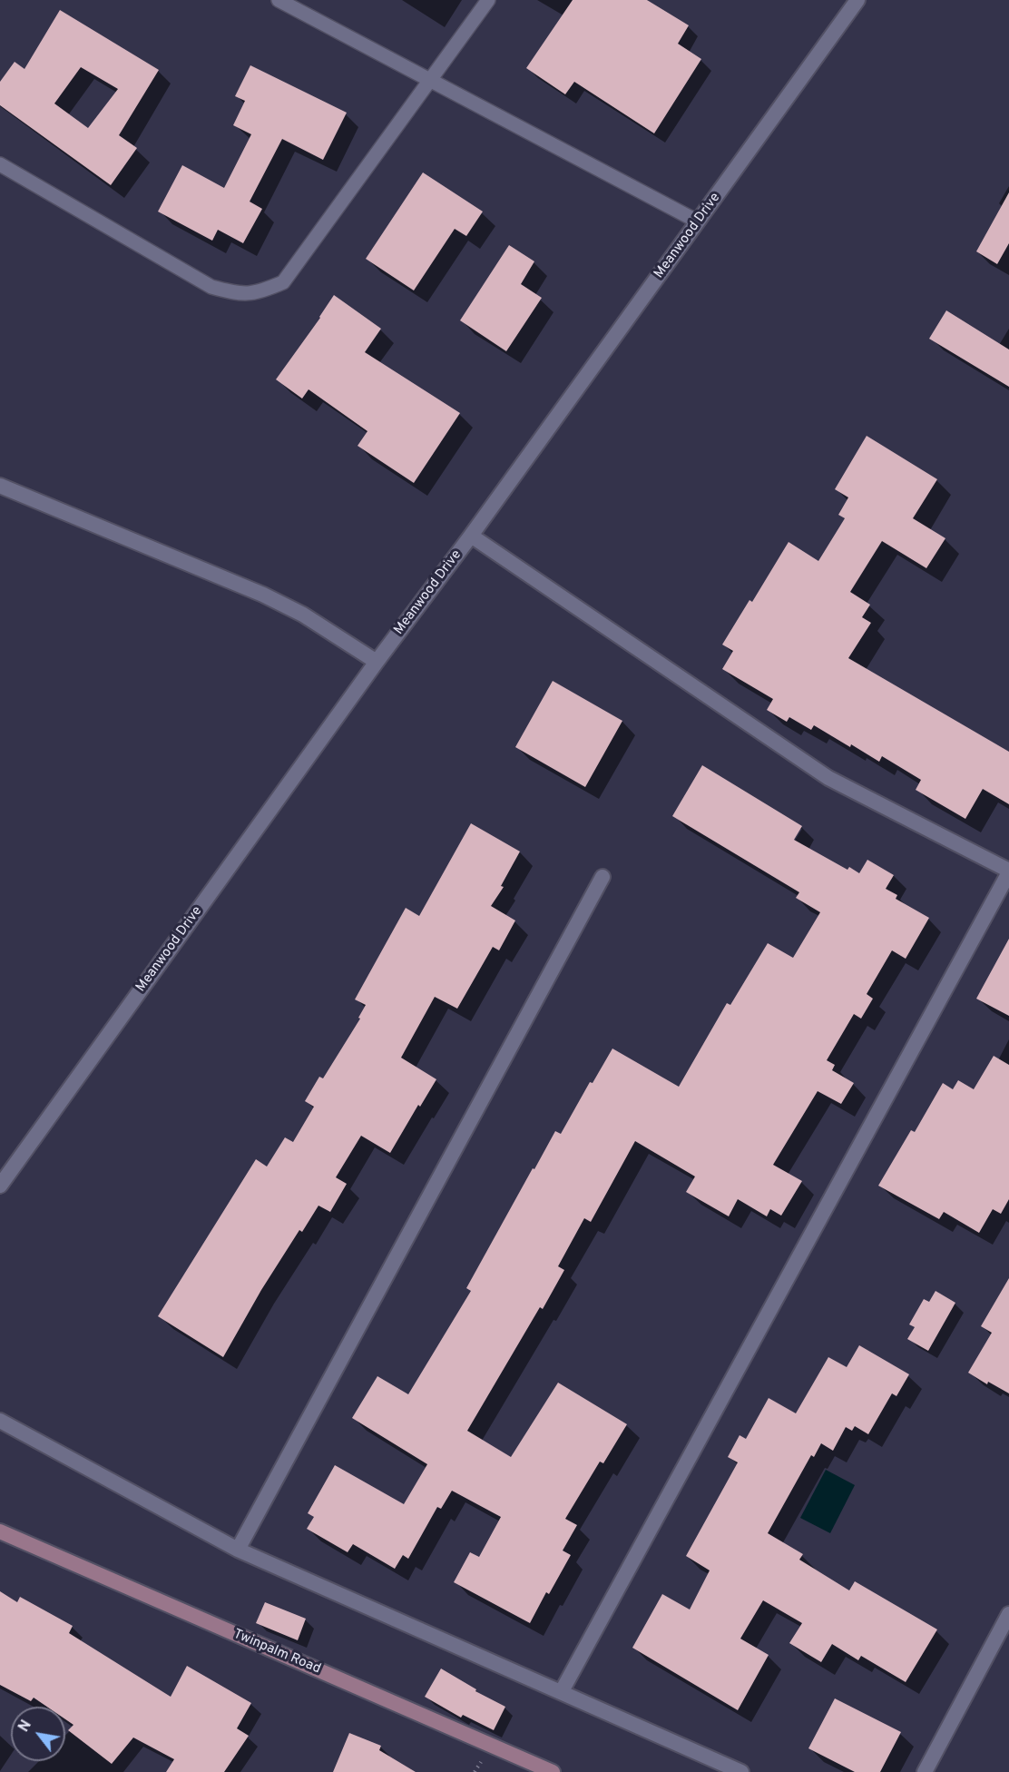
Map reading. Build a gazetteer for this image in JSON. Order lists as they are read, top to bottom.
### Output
{
  "streets": {
    "main road": ["Twinpalm Road"],
    "street": ["Meanwood Drive"]
  },
  "north": "top left"
}
